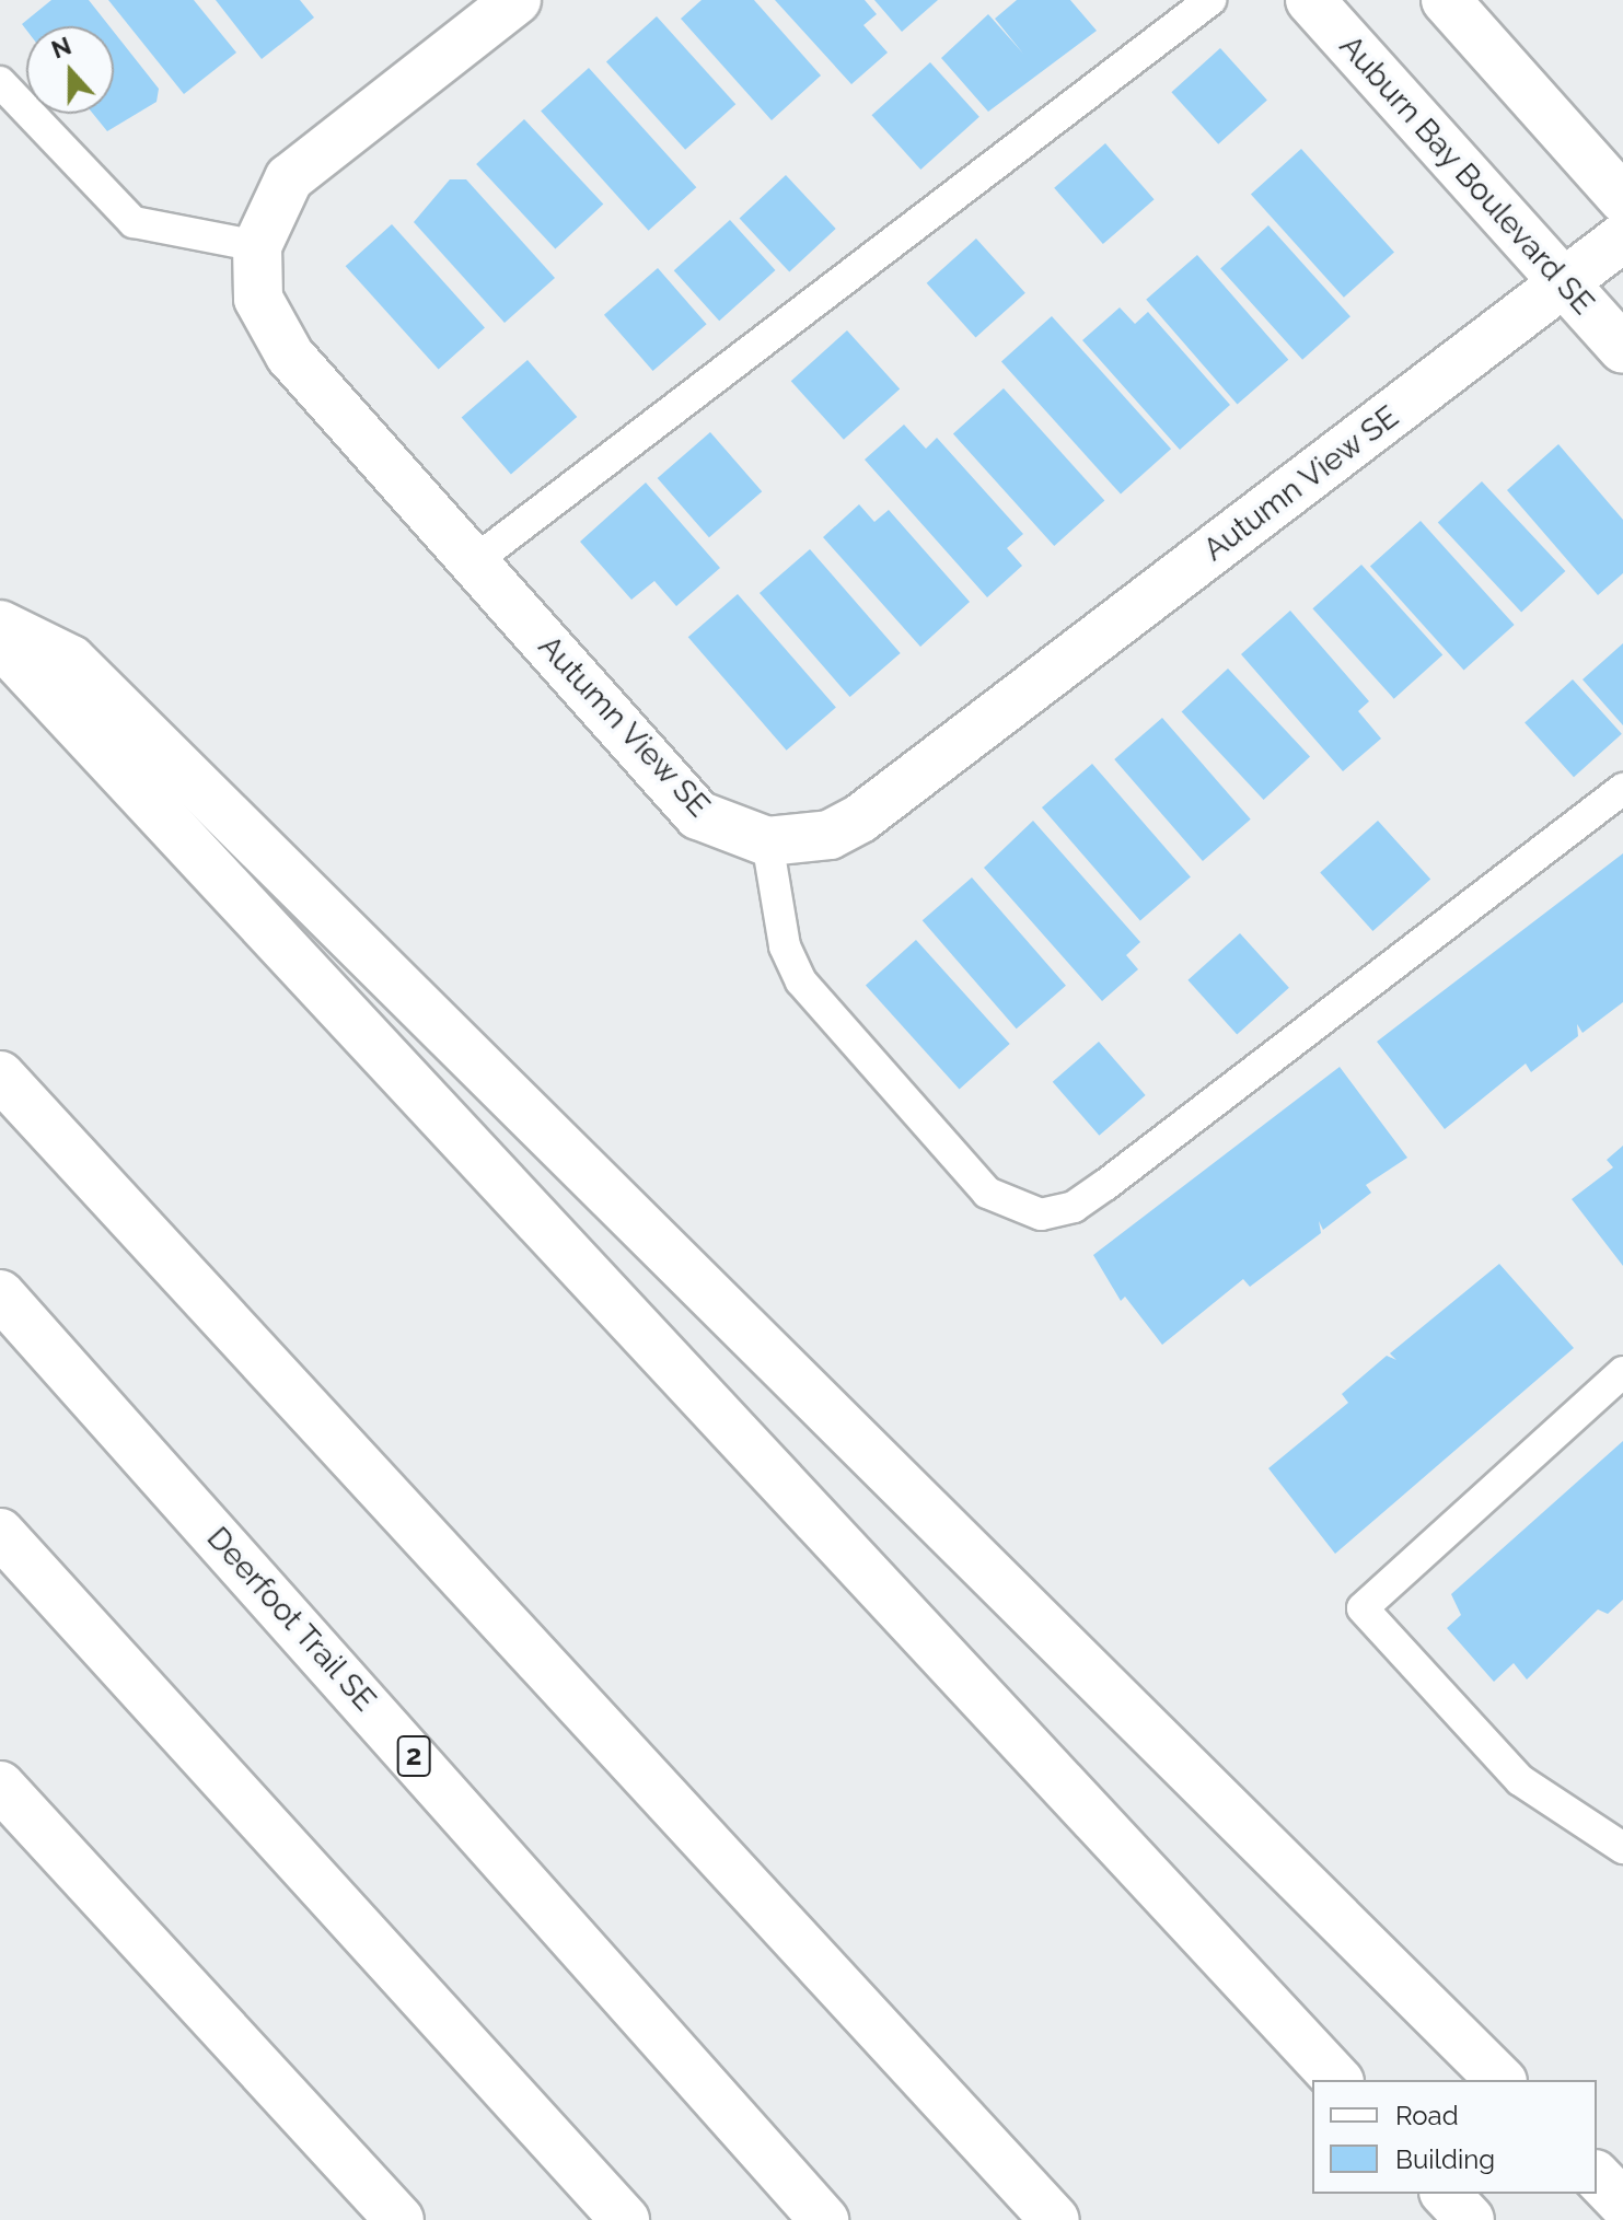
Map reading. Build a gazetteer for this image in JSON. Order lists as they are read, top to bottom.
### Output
{
  "streets": {
    "main road": [
      "Auburn Bay Boulevard SE",
      "Autumn View SE",
      "Deerfoot Trail SE",
      "2"
    ]
  },
  "crossings": [
    ["Auburn Bay Boulevard SE", "Autumn View SE"]
  ],
  "legend": ["Road", "Building"],
  "north": "top"
}
